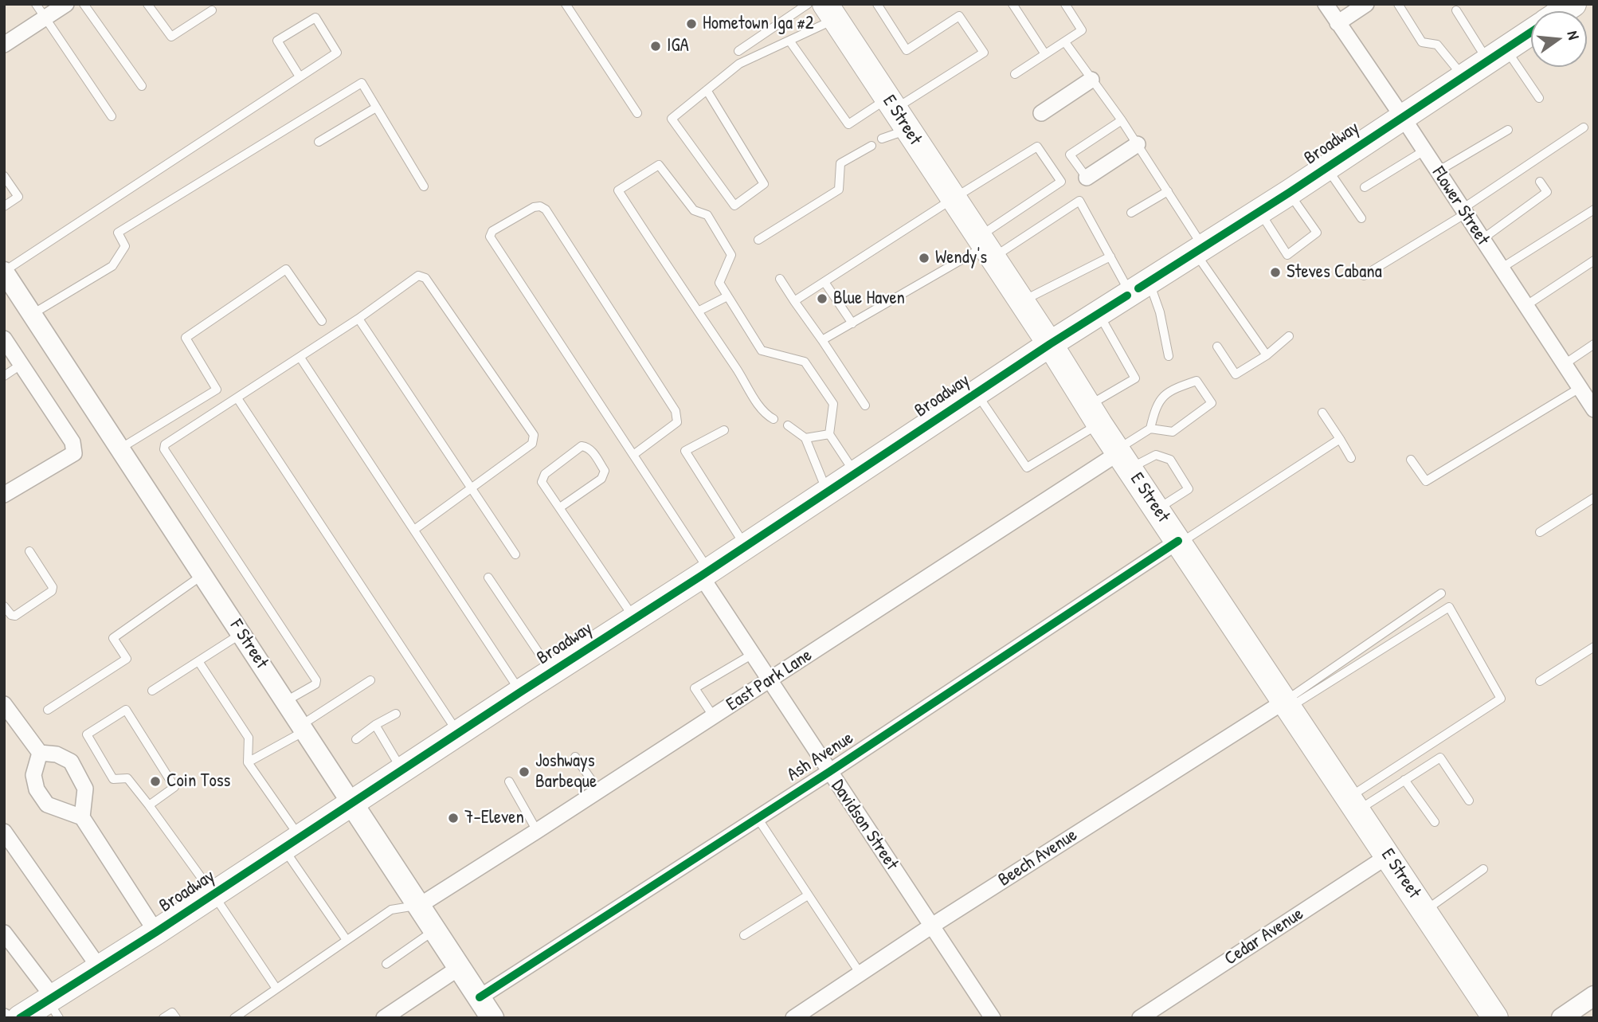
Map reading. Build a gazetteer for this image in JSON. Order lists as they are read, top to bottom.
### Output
{
  "streets": {
    "main road": ["E Street", "Broadway", "F Street"],
    "street": [
      "Flower Street",
      "East Park Lane",
      "Ash Avenue",
      "Davidson Street",
      "Beech Avenue",
      "Cedar Avenue"
    ]
  },
  "crossings": [
    ["E Street", "Broadway"],
    ["E Street", "East Park Lane"],
    ["E Street", "Ash Avenue"],
    ["E Street", "Beech Avenue"],
    ["E Street", "Cedar Avenue"],
    ["Broadway", "Flower Street"],
    ["Broadway", "F Street"],
    ["Broadway", "Davidson Street"],
    ["F Street", "East Park Lane"],
    ["F Street", "Ash Avenue"],
    ["East Park Lane", "Davidson Street"],
    ["Ash Avenue", "Davidson Street"],
    ["Davidson Street", "Beech Avenue"]
  ],
  "places": [
    "Hometown Iga #2",
    "IGA",
    "Wendy's",
    "Steves Cabana",
    "Blue Haven",
    "Joshways Barbeque",
    "Coin Toss",
    "7-Eleven"
  ],
  "north": "right"
}
